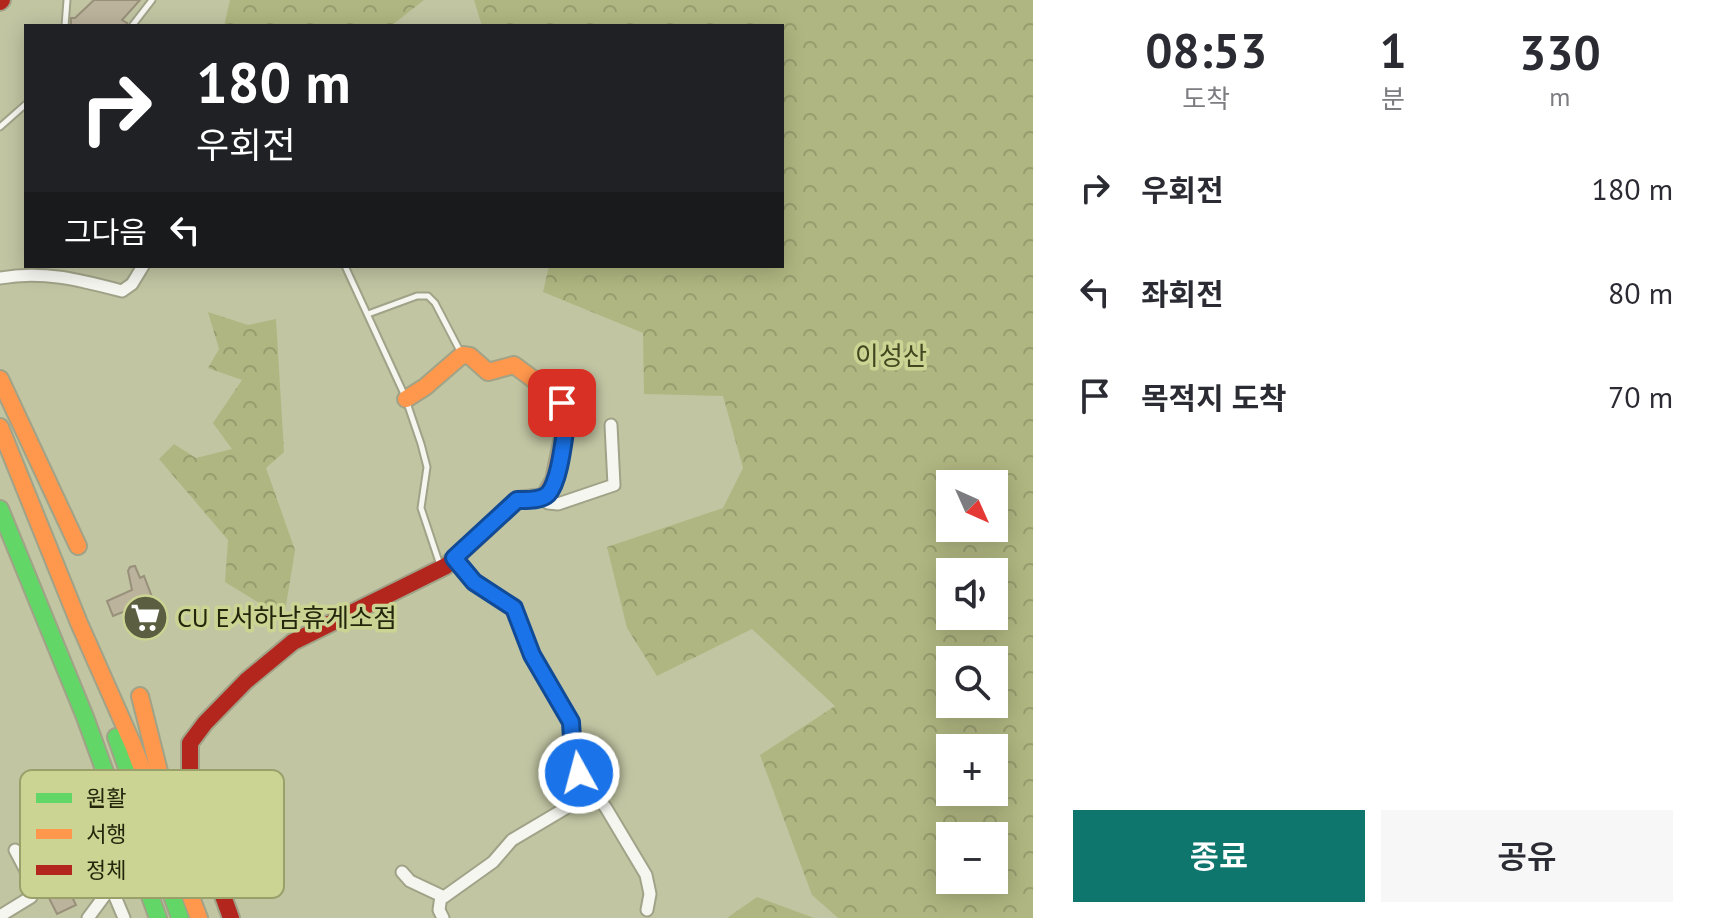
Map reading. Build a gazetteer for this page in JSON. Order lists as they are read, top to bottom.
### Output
{
  "parks": ["이성산"],
  "places": {
    "supermarket": ["CU E서하남휴게소점"]
  },
  "legend": ["원활", "서행", "정체"],
  "north": "bottom right",
  "page": {
    "eta": [
      "08:53",
      "도착",
      "1",
      "분",
      "330",
      "m"
    ],
    "turn": ["180 m", "우회전"],
    "list": [
      {
        "name": "우회전",
        "value": "180 m"
      },
      {
        "name": "좌회전",
        "value": "80 m"
      },
      {
        "name": "목적지 도착",
        "value": "70 m"
      }
    ],
    "then": "그다음",
    "map_buttons": ["+", "−"],
    "buttons": ["종료", "공유"]
  }
}
